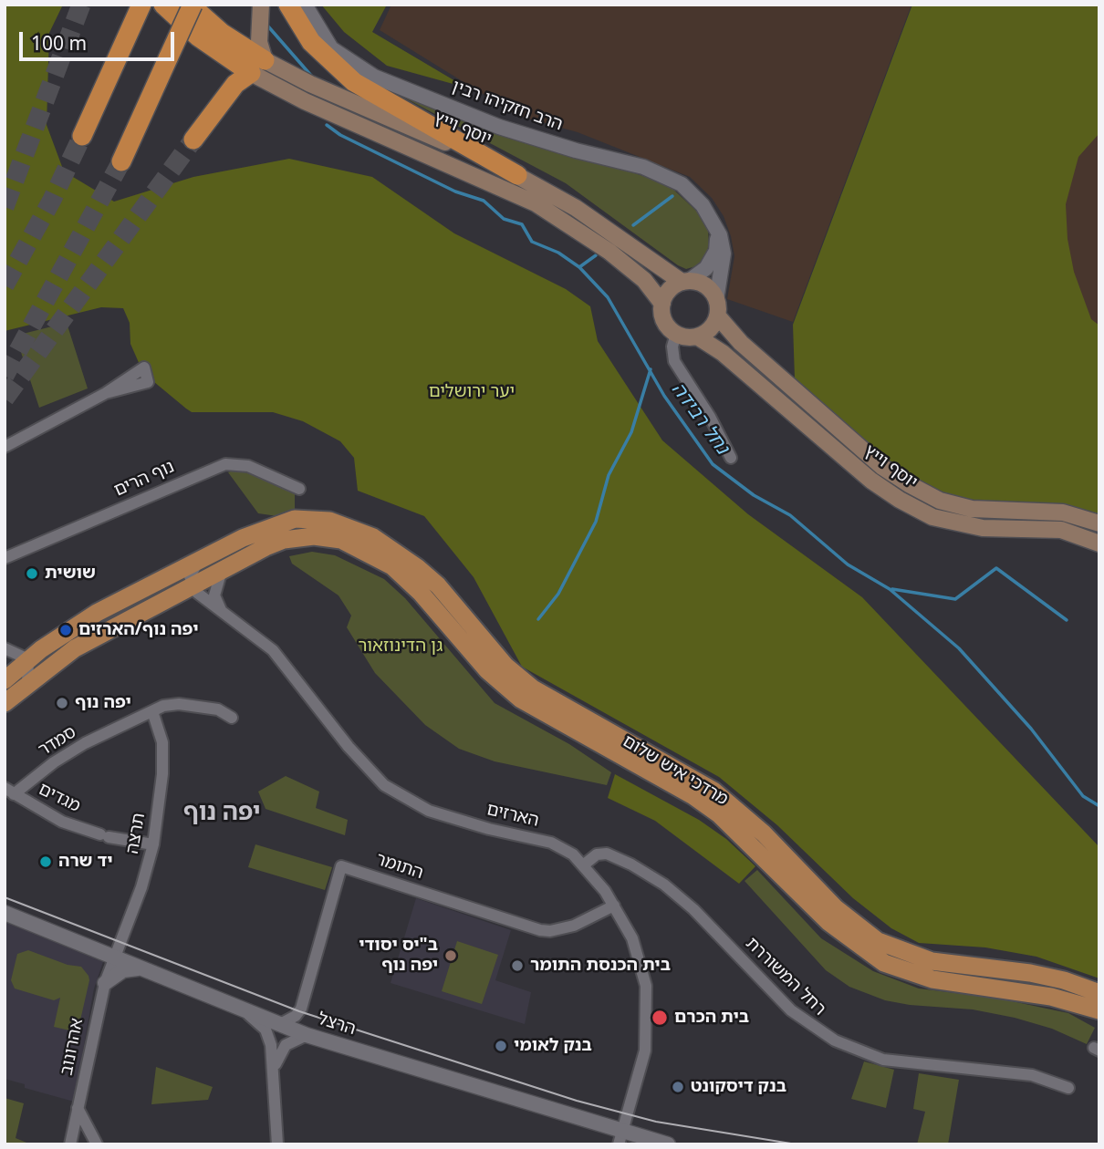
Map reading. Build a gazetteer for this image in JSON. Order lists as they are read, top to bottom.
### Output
{
  "streets": {
    "main road": ["יוסף וייץ", "מרדכי איש שלום"],
    "street": [
      "הרב חזקיהו רבין",
      "נוף הרים",
      "סמדר",
      "מגדים",
      "הארזים",
      "תרצה",
      "התומר",
      "רחל המשוררת",
      "הרצל",
      "אהרונוב"
    ]
  },
  "crossings": [
    ["הרב חזקיהו רבין", "יוסף וייץ"],
    ["סמדר", "מגדים"],
    ["סמדר", "תרצה"],
    ["מגדים", "תרצה"],
    ["הארזים", "התומר"],
    ["הארזים", "רחל המשוררת"],
    ["הארזים", "הרצל"],
    ["תרצה", "הרצל"],
    ["תרצה", "אהרונוב"],
    ["התומר", "הרצל"],
    ["הרצל", "אהרונוב"]
  ],
  "districts": ["יפה נוף"],
  "water": ["נחל רבידה"],
  "parks": ["יער ירושלים", "גן הדינוזאור"],
  "places": [
    "שושית",
    "יפה נוף/הארזים",
    "יפה נוף",
    "יד שרה",
    "ב\"יס יסודי יפה נוף",
    "בית הכנסת התומר",
    "בית הכרם",
    "בנק לאומי",
    "בנק דיסקונט"
  ],
  "scale_bar": "100 m"
}
